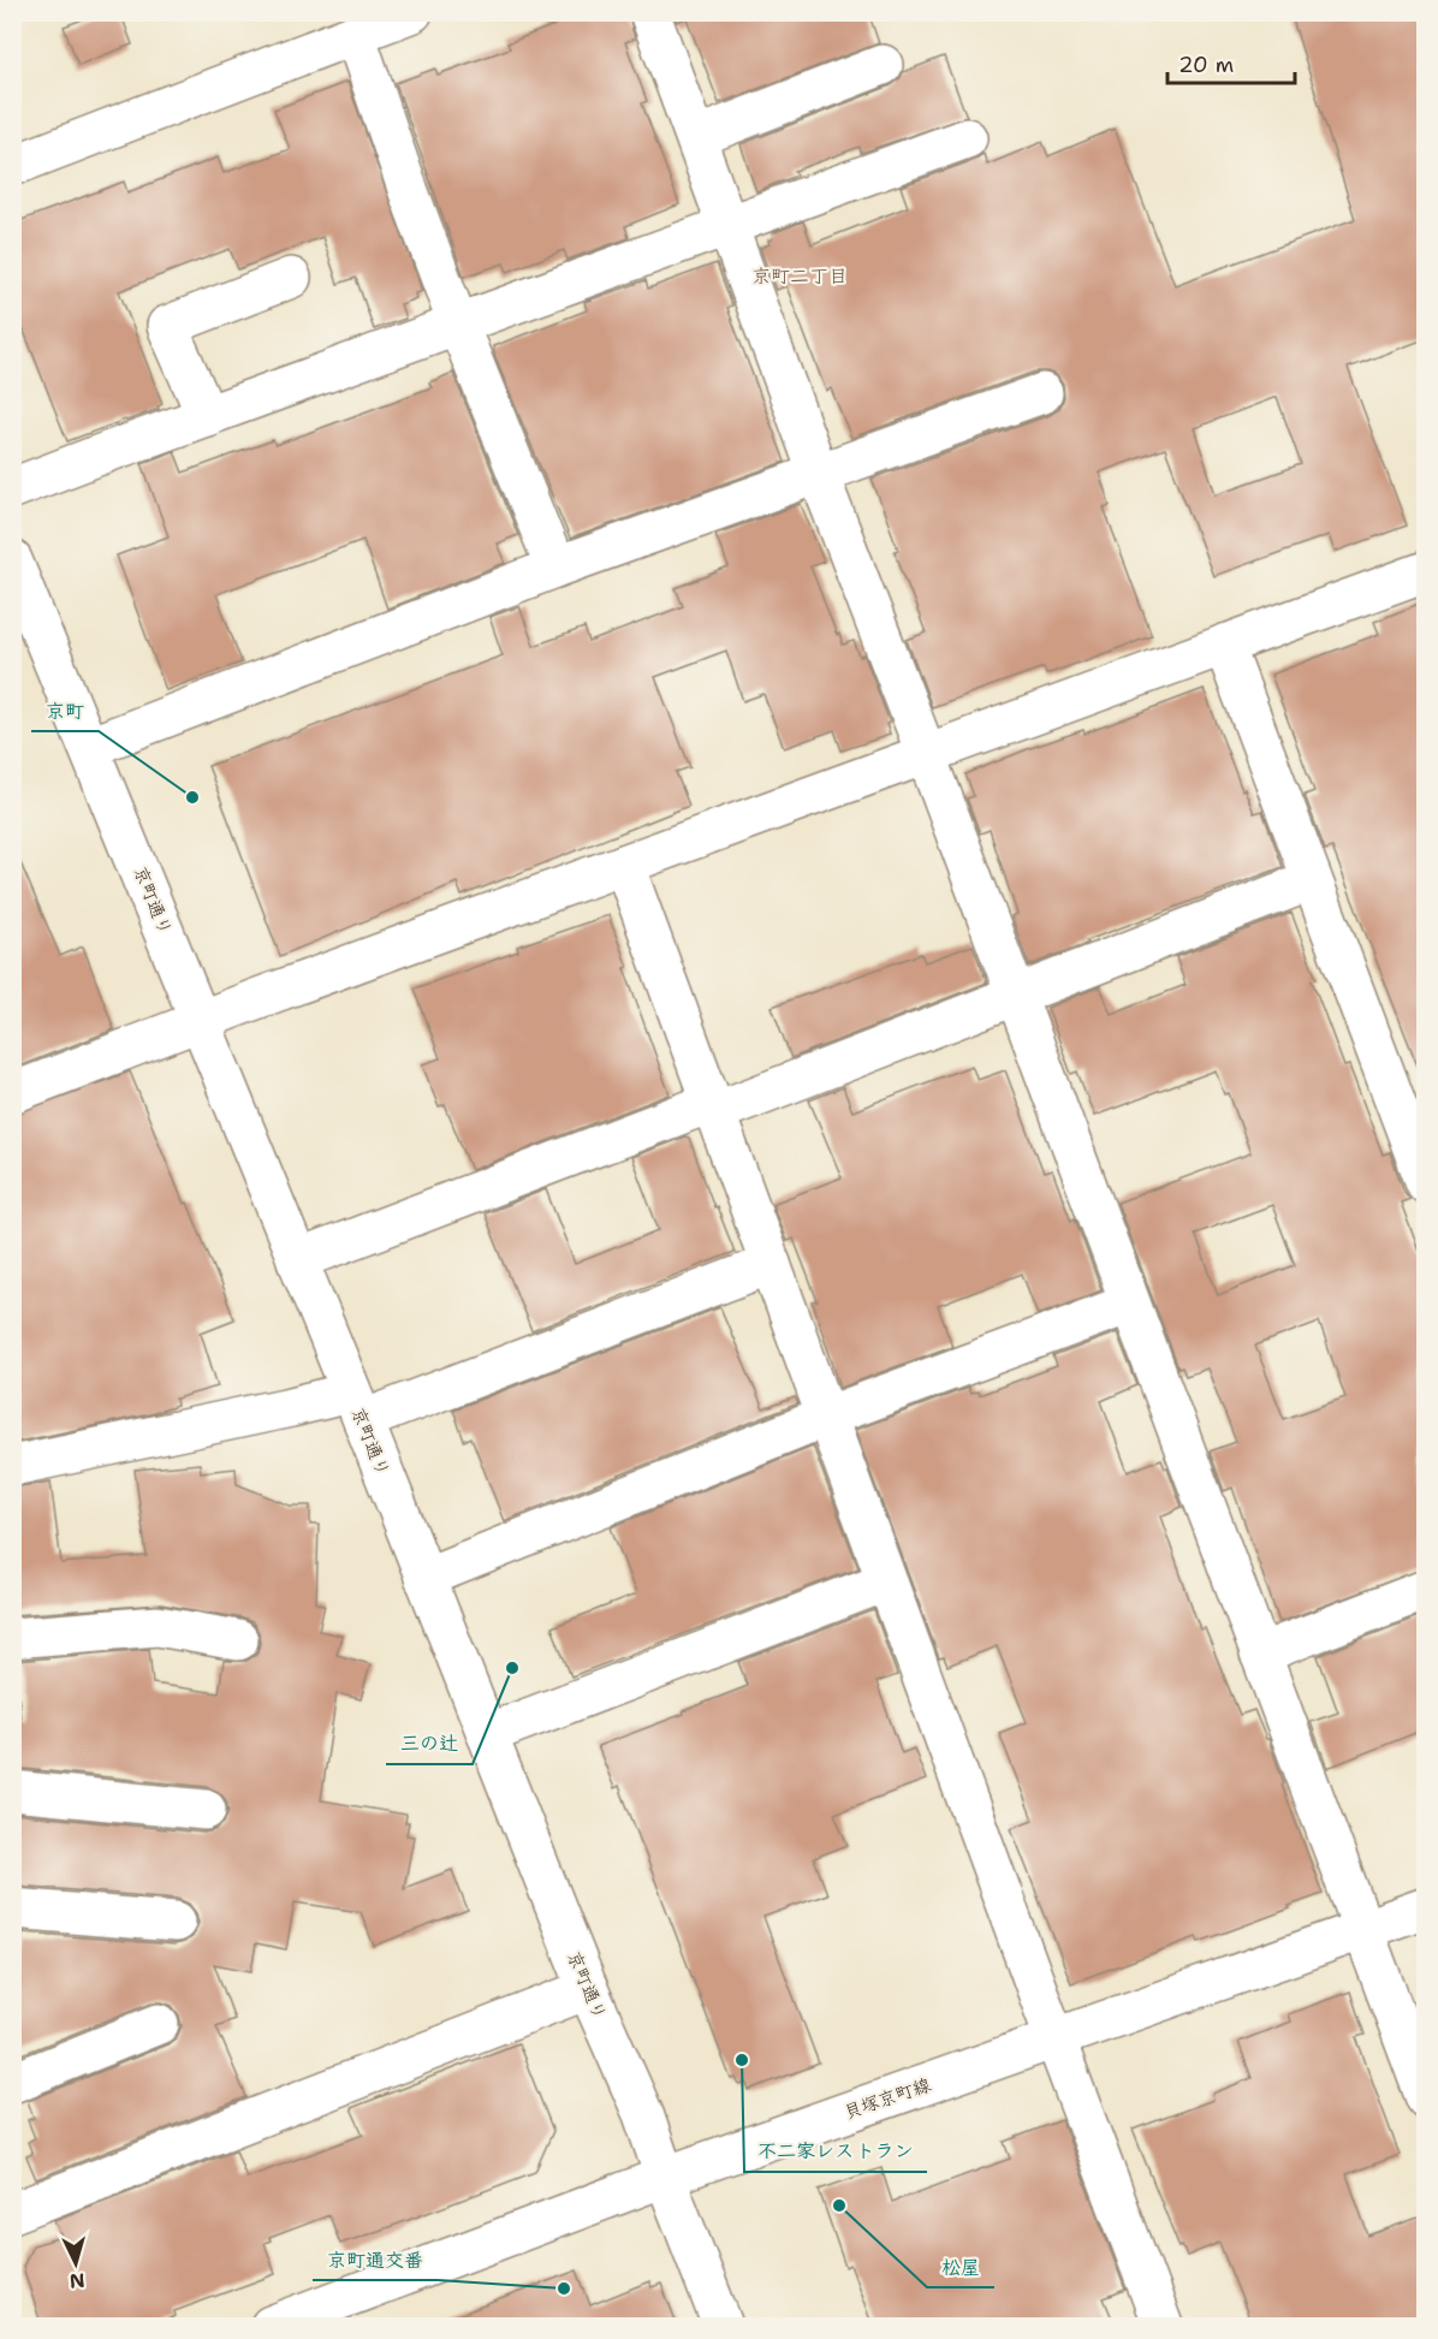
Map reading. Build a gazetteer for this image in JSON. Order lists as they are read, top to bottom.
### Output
{
  "streets": {
    "street": ["京町通り", "貝塚京町線"]
  },
  "crossings": [
    ["京町通り", "貝塚京町線"]
  ],
  "districts": ["京町二丁目"],
  "places": [
    "京町",
    "三の辻",
    "不二家レストラン",
    "松屋",
    "京町通交番"
  ],
  "scale_bar": "20 m",
  "north": "bottom"
}
